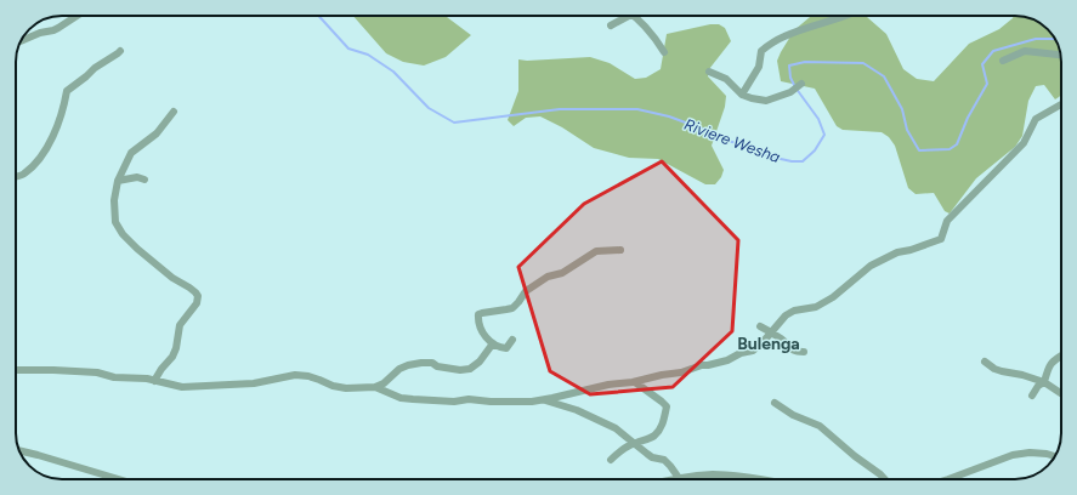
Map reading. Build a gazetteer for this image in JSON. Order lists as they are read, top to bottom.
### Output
{
  "districts": ["Bulenga"],
  "water": ["Riviere Wesha"]
}
